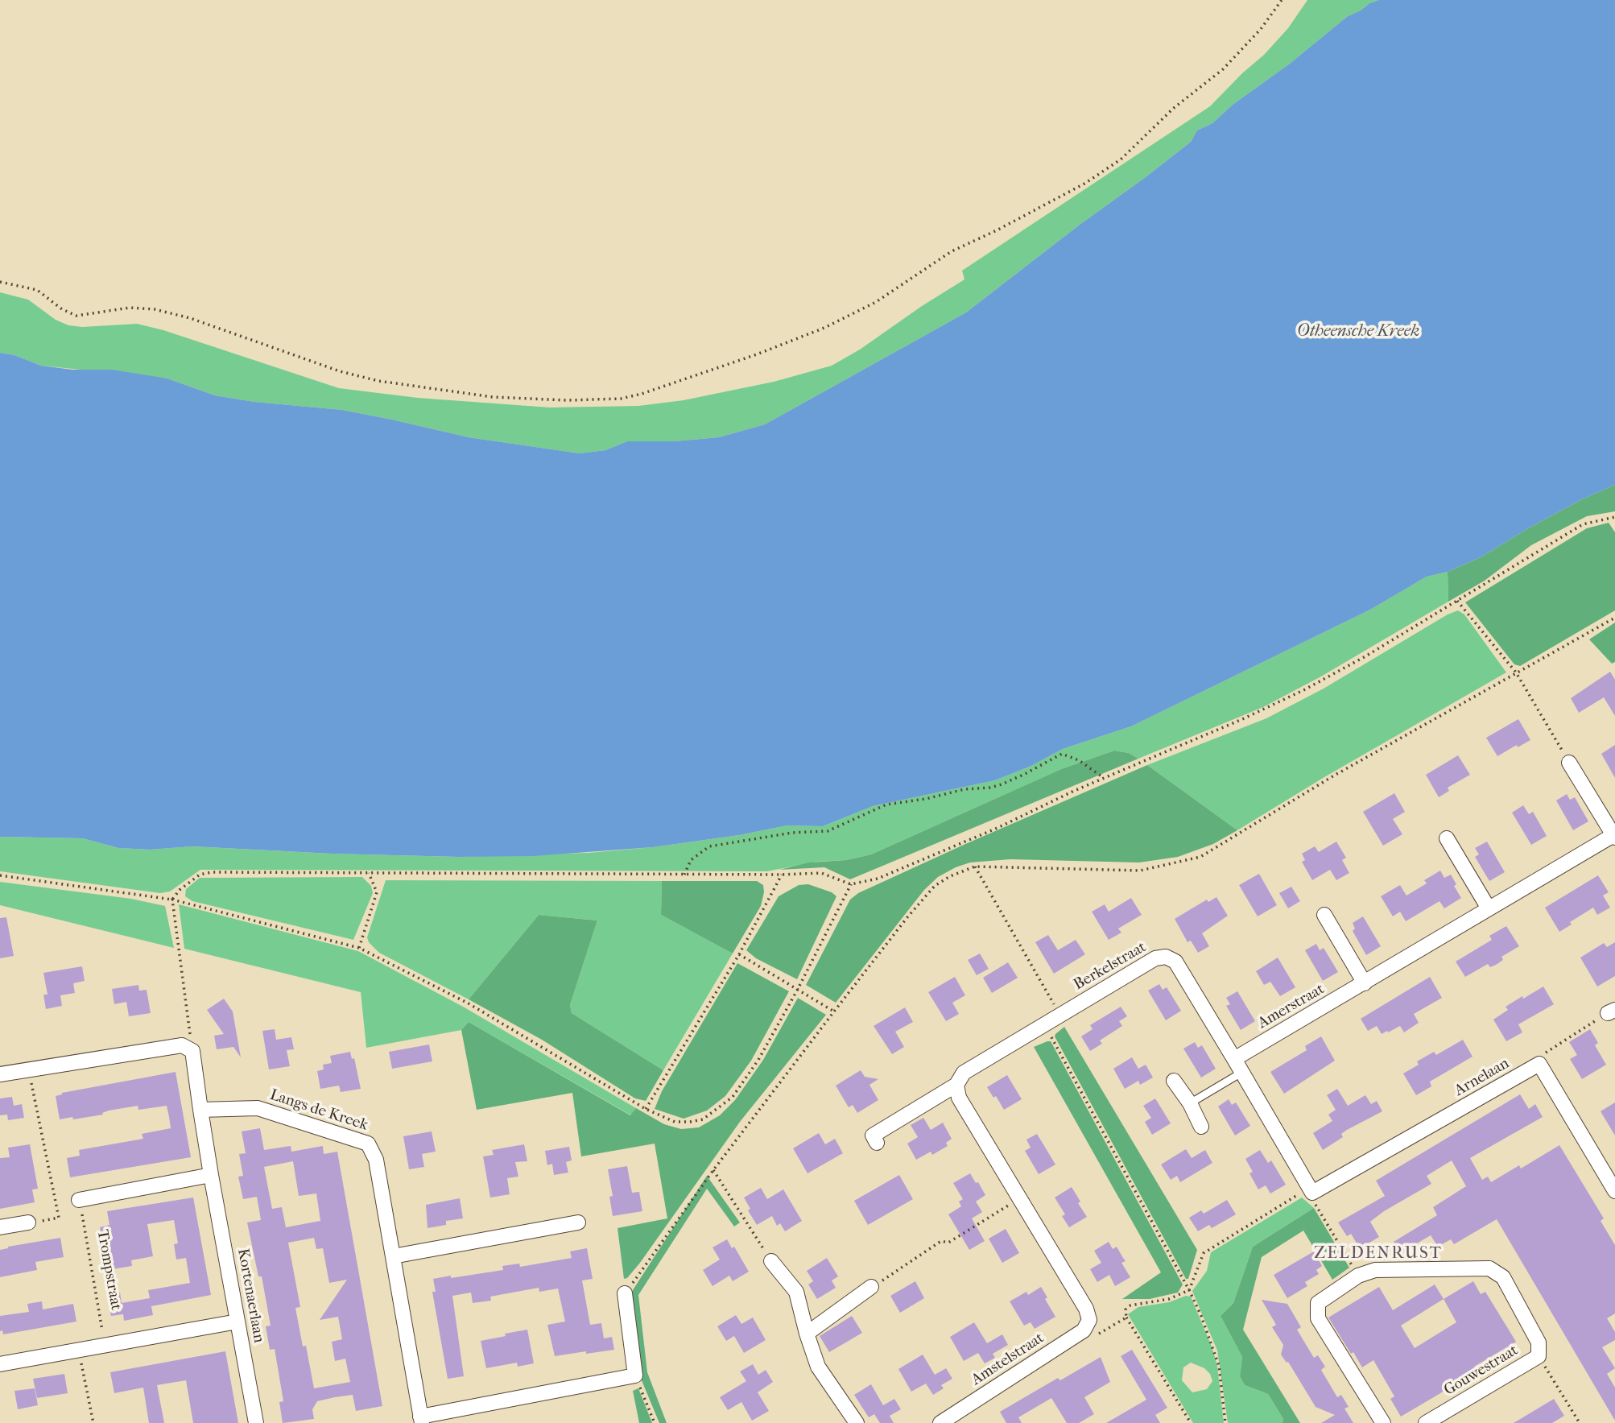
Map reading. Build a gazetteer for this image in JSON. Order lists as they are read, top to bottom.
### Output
{
  "streets": {
    "street": [
      "Berkelstraat",
      "Amerstraat",
      "Arnelaan",
      "Langs de Kreek",
      "Kortenaerlaan",
      "Amstelstraat",
      "Gouwestraat"
    ],
    "path": ["Trompstraat"]
  },
  "crossings": [
    ["Berkelstraat", "Amerstraat"],
    ["Berkelstraat", "Arnelaan"],
    ["Langs de Kreek", "Kortenaerlaan"]
  ],
  "districts": ["ZELDENRUST"],
  "water": ["Otheensche Kreek"]
}
